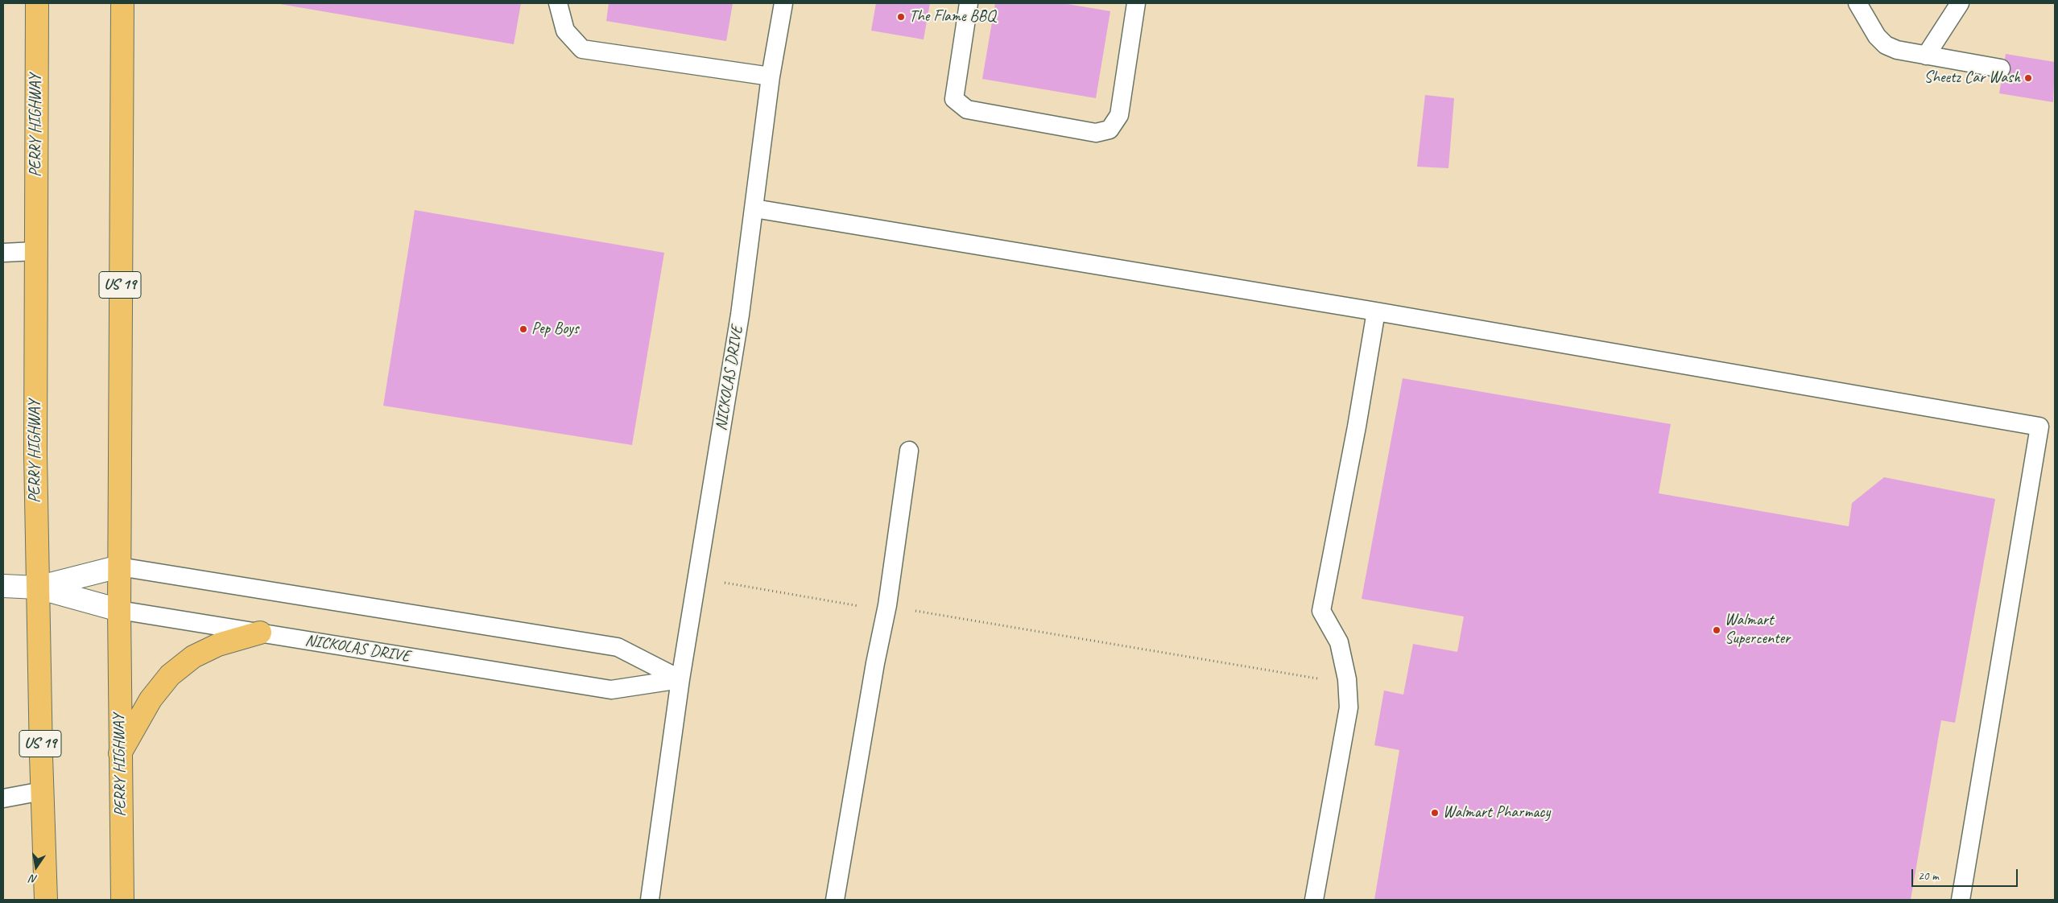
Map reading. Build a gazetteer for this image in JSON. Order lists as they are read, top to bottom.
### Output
{
  "streets": {
    "main road": ["PERRY HIGHWAY", "US 19"],
    "street": ["NICKOLAS DRIVE"]
  },
  "crossings": [
    ["PERRY HIGHWAY", "NICKOLAS DRIVE"]
  ],
  "places": [
    "The Flame BBQ",
    "Sheetz Car Wash",
    "Pep Boys",
    "Walmart Supercenter",
    "Walmart Pharmacy"
  ],
  "scale_bar": "20 m",
  "north": "bottom"
}
